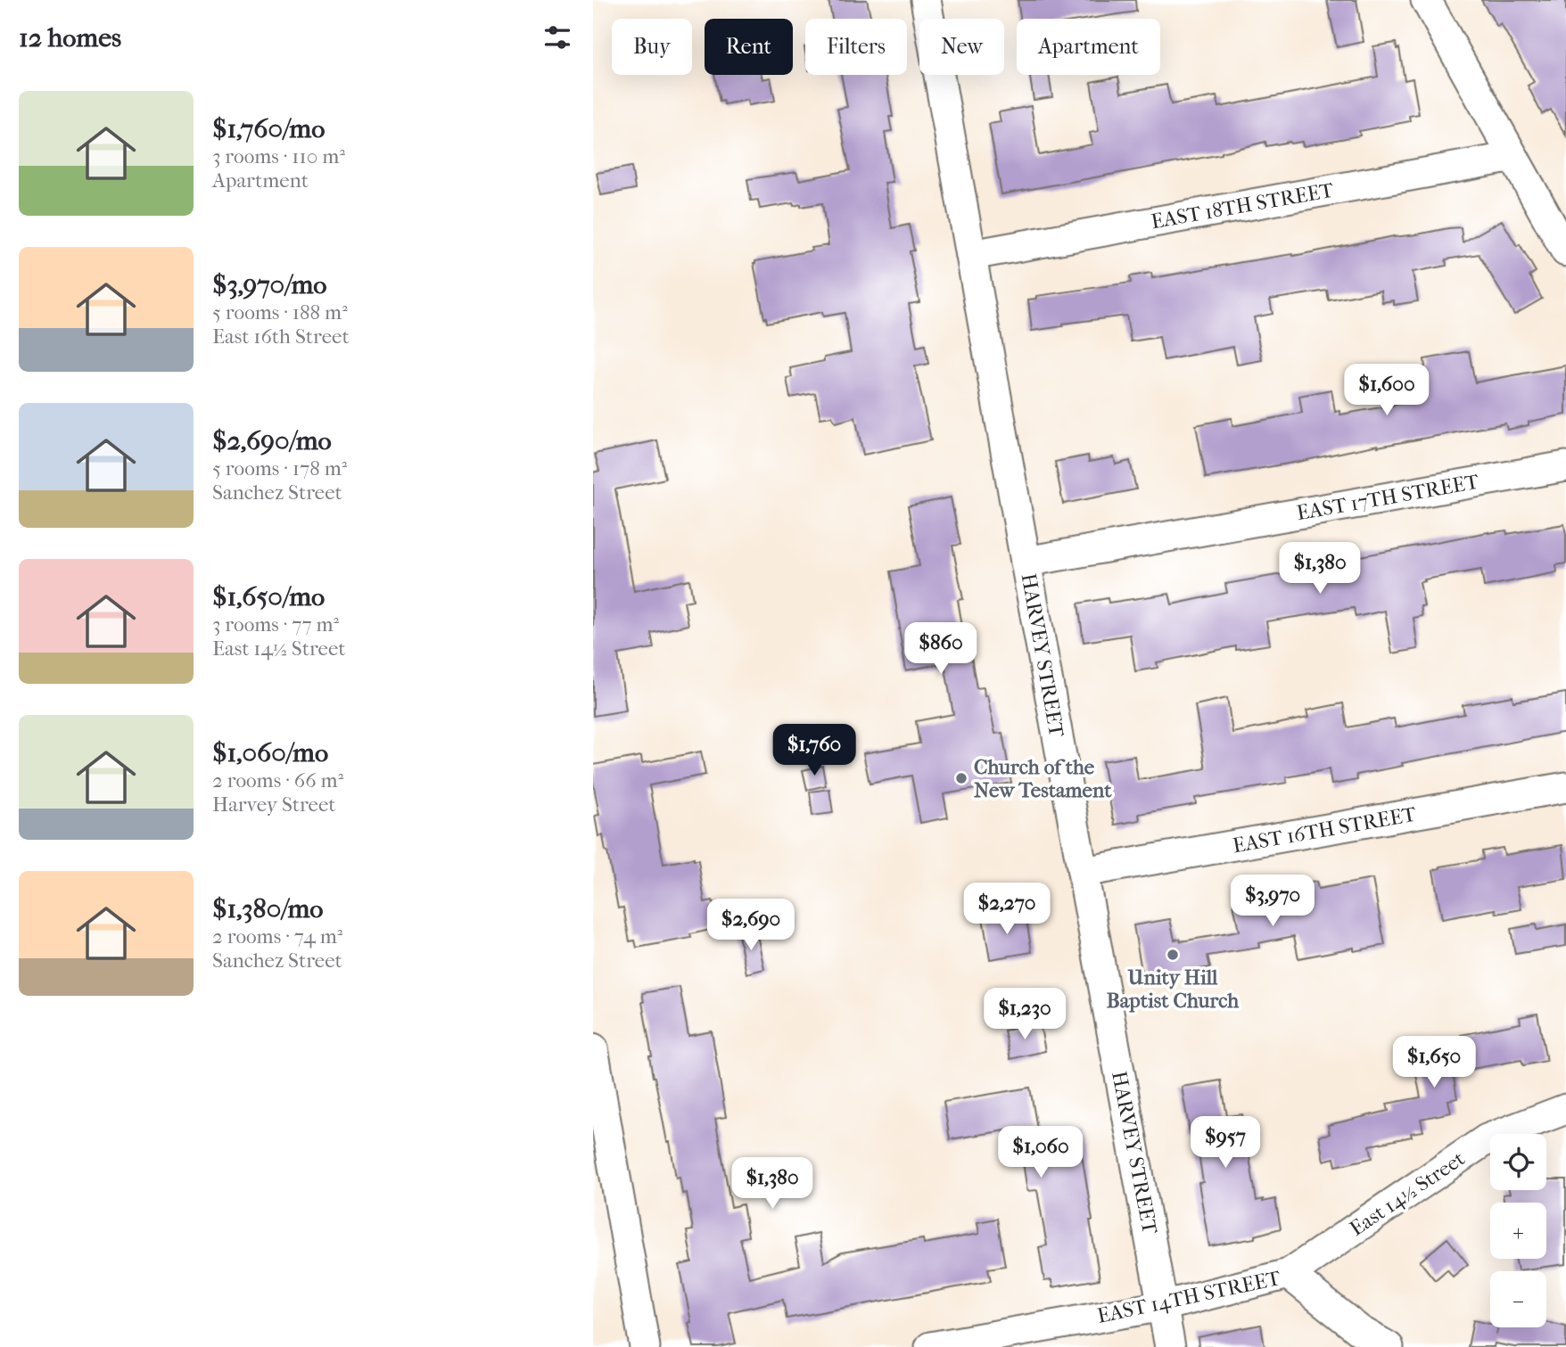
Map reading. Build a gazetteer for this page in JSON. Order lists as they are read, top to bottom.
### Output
{
  "streets": {
    "street": [
      "EAST 18TH STREET",
      "EAST 17TH STREET",
      "HARVEY STREET",
      "EAST 16TH STREET",
      "East 14½ Street",
      "EAST 14TH STREET"
    ]
  },
  "crossings": [
    ["EAST 18TH STREET", "HARVEY STREET"],
    ["EAST 17TH STREET", "HARVEY STREET"],
    ["HARVEY STREET", "EAST 16TH STREET"],
    ["HARVEY STREET", "EAST 14TH STREET"],
    ["East 14½ Street", "EAST 14TH STREET"]
  ],
  "places": ["Church of the New Testament", "Unity Hill Baptist Church"],
  "page": {
    "heading": "12 homes",
    "chip": [
      "Buy",
      "Rent",
      "Filters",
      "New",
      "Apartment"
    ],
    "list": [
      {
        "name": "$1,760/mo",
        "note": "3 rooms · 110 m² · Apartment"
      },
      {
        "name": "$3,970/mo",
        "note": "5 rooms · 188 m² · East 16th Street"
      },
      {
        "name": "$2,690/mo",
        "note": "5 rooms · 178 m² · Sanchez Street"
      },
      {
        "name": "$1,650/mo",
        "note": "3 rooms · 77 m² · East 14½ Street"
      },
      {
        "name": "$1,060/mo",
        "note": "2 rooms · 66 m² · Harvey Street"
      },
      {
        "name": "$1,380/mo",
        "note": "2 rooms · 74 m² · Sanchez Street"
      }
    ],
    "price": [
      "$1,600",
      "$1,380",
      "$860",
      "$1,760",
      "$3,970",
      "$2,270",
      "$2,690",
      "$1,230",
      "$1,650",
      "$957",
      "$1,060",
      "$1,380"
    ],
    "map_buttons": ["+", "−"]
  }
}
